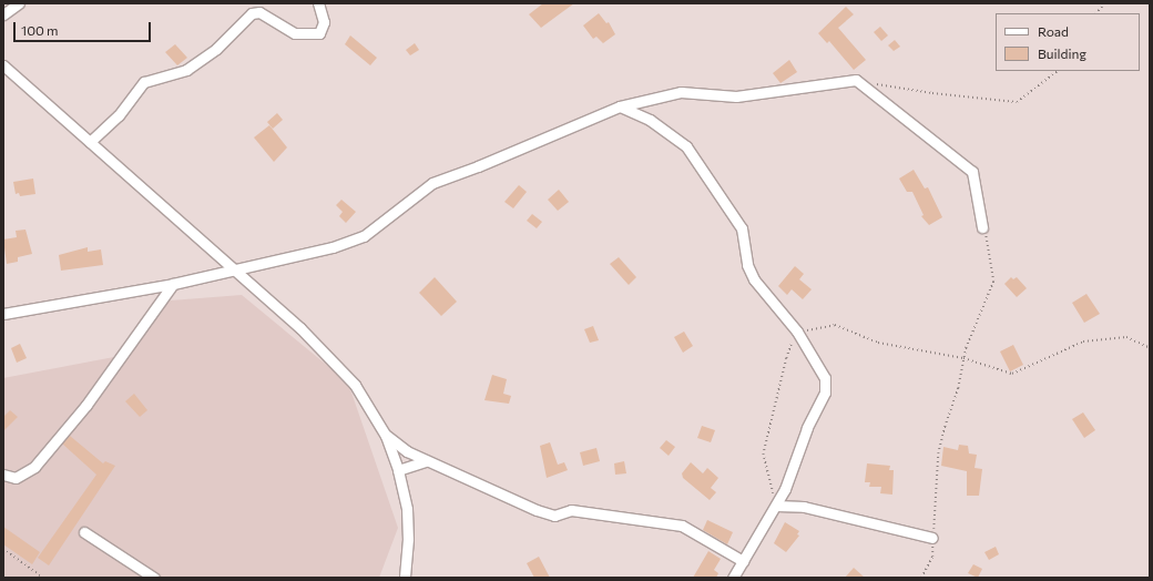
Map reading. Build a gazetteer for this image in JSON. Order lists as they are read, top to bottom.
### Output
{
  "legend": ["Road", "Building"],
  "scale_bar": "100 m"
}
